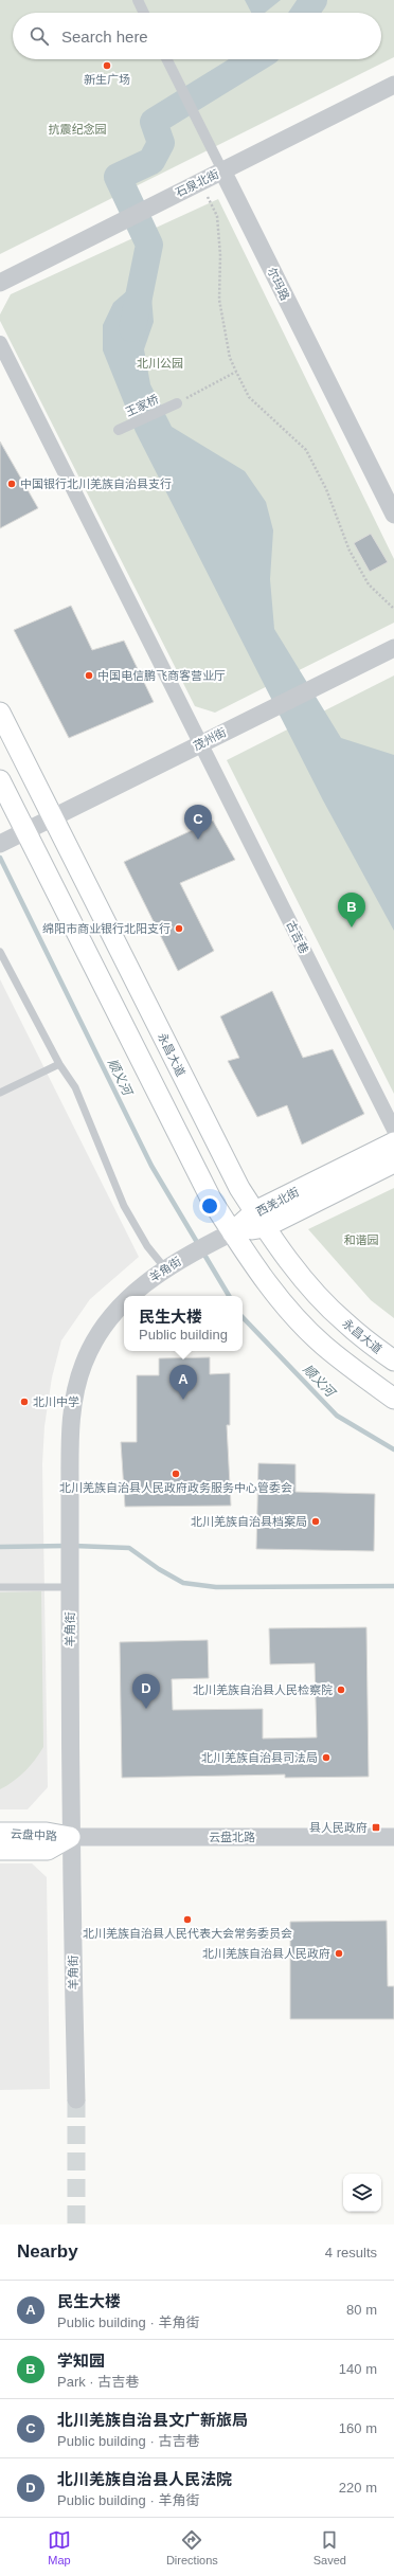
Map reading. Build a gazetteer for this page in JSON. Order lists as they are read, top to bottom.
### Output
{
  "streets": {
    "main road": ["永昌大道", "西羌北街", "云盘中路"],
    "street": [
      "石泉北街",
      "尔玛路",
      "王家桥",
      "茂州街",
      "古吉巷",
      "羊角街",
      "云盘北路"
    ]
  },
  "crossings": [
    ["石泉北街", "尔玛路"],
    ["茂州街", "古吉巷"],
    ["茂州街", "永昌大道"],
    ["永昌大道", "西羌北街"],
    ["西羌北街", "羊角街"],
    ["羊角街", "云盘中路"],
    ["羊角街", "云盘北路"],
    ["云盘中路", "云盘北路"]
  ],
  "water": ["顺义河"],
  "parks": ["抗震纪念园", "北川公园", "和谐园"],
  "places": {
    "other": [
      "新生广场",
      "中国银行北川羌族自治县支行",
      "中国电信鹏飞商客营业厅",
      "绵阳市商业银行北阳支行",
      "北川中学",
      "北川羌族自治县人民政府政务服务中心管委会",
      "北川羌族自治县档案局",
      "北川羌族自治县人民检察院",
      "北川羌族自治县司法局",
      "北川羌族自治县人民代表大会常务委员会",
      "北川羌族自治县人民政府"
    ],
    "transit": ["县人民政府"]
  },
  "page": {
    "search": "Search here",
    "pins": [
      "C",
      "B",
      "A",
      "D"
    ],
    "popup": ["民生大楼", "Public building"],
    "heading": ["Nearby", "4 results"],
    "list": [
      {
        "mark": "A",
        "name": "民生大楼",
        "note": "Public building · 羊角街",
        "value": "80 m"
      },
      {
        "mark": "B",
        "name": "学知园",
        "note": "Park · 古吉巷",
        "value": "140 m"
      },
      {
        "mark": "C",
        "name": "北川羌族自治县文广新旅局",
        "note": "Public building · 古吉巷",
        "value": "160 m"
      },
      {
        "mark": "D",
        "name": "北川羌族自治县人民法院",
        "note": "Public building · 羊角街",
        "value": "220 m"
      }
    ],
    "nav": ["Map", "Directions", "Saved"]
  }
}
